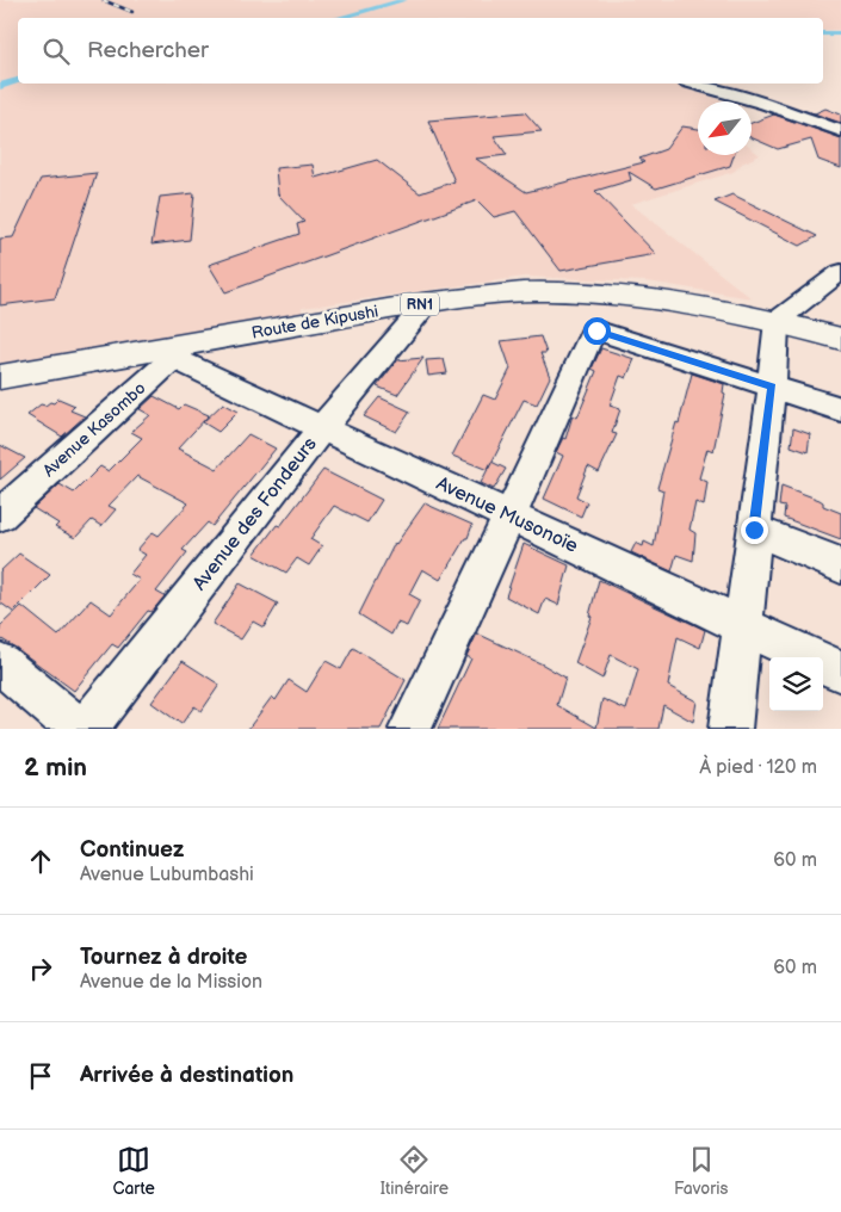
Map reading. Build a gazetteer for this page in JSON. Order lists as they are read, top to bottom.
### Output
{
  "streets": {
    "highway": ["RN1", "Route de Kipushi"],
    "street": ["Avenue Kasombo", "Avenue des Fondeurs", "Avenue Musonoïe"]
  },
  "crossings": [
    ["Route de Kipushi", "Avenue Kasombo"],
    ["Route de Kipushi", "Avenue des Fondeurs"],
    ["Route de Kipushi", "Avenue Musonoïe"],
    ["Avenue Kasombo", "Avenue Musonoïe"],
    ["Avenue des Fondeurs", "Avenue Musonoïe"]
  ],
  "north": "bottom left",
  "page": {
    "search": "Rechercher",
    "heading": ["2 min", "À pied · 120 m"],
    "list": [
      ["Continuez", "Avenue Lubumbashi", "60 m"],
      ["Tournez à droite", "Avenue de la Mission", "60 m"],
      "Arrivée à destination"
    ],
    "nav": ["Carte", "Itinéraire", "Favoris"]
  }
}
